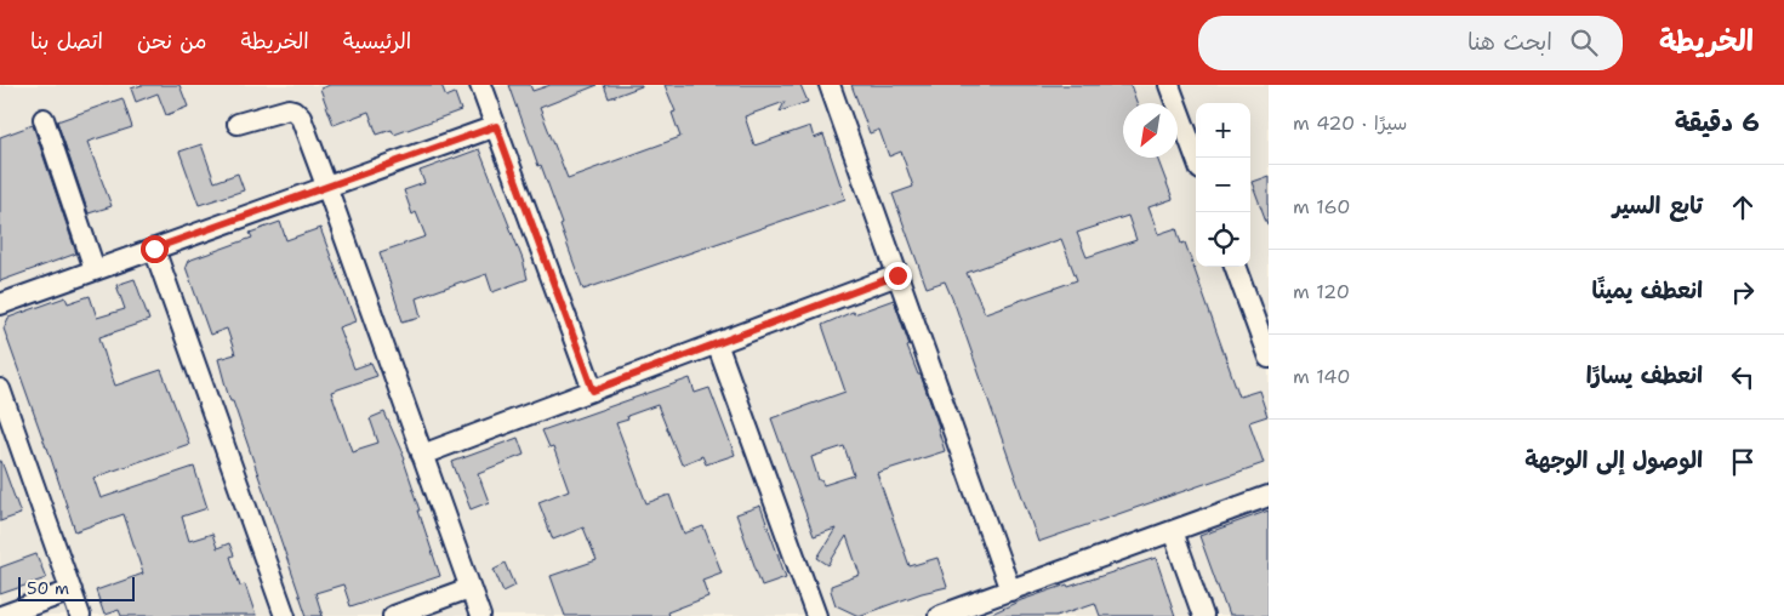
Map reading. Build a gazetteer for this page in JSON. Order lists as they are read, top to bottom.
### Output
{
  "scale_bar": "50 m",
  "north": "bottom left",
  "page": {
    "header": "الخريطة",
    "search": "ابحث هنا",
    "nav": [
      "الرئيسية",
      "الخريطة",
      "من نحن",
      "اتصل بنا"
    ],
    "heading": ["6 دقيقة", "سيرًا · 420 m"],
    "map_buttons": ["+", "−"],
    "list": [
      ["تابع السير", "160 m"],
      ["انعطف يمينًا", "120 m"],
      ["انعطف يسارًا", "140 m"],
      "الوصول إلى الوجهة"
    ],
    "scale": "50 m"
  }
}
